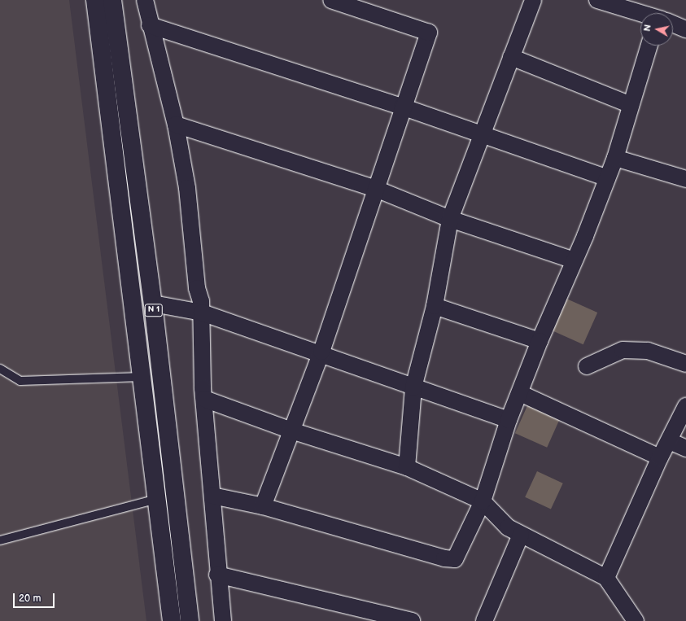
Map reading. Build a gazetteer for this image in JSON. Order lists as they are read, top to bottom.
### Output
{
  "streets": {
    "highway": ["N 1"]
  },
  "scale_bar": "20 m",
  "north": "left"
}
